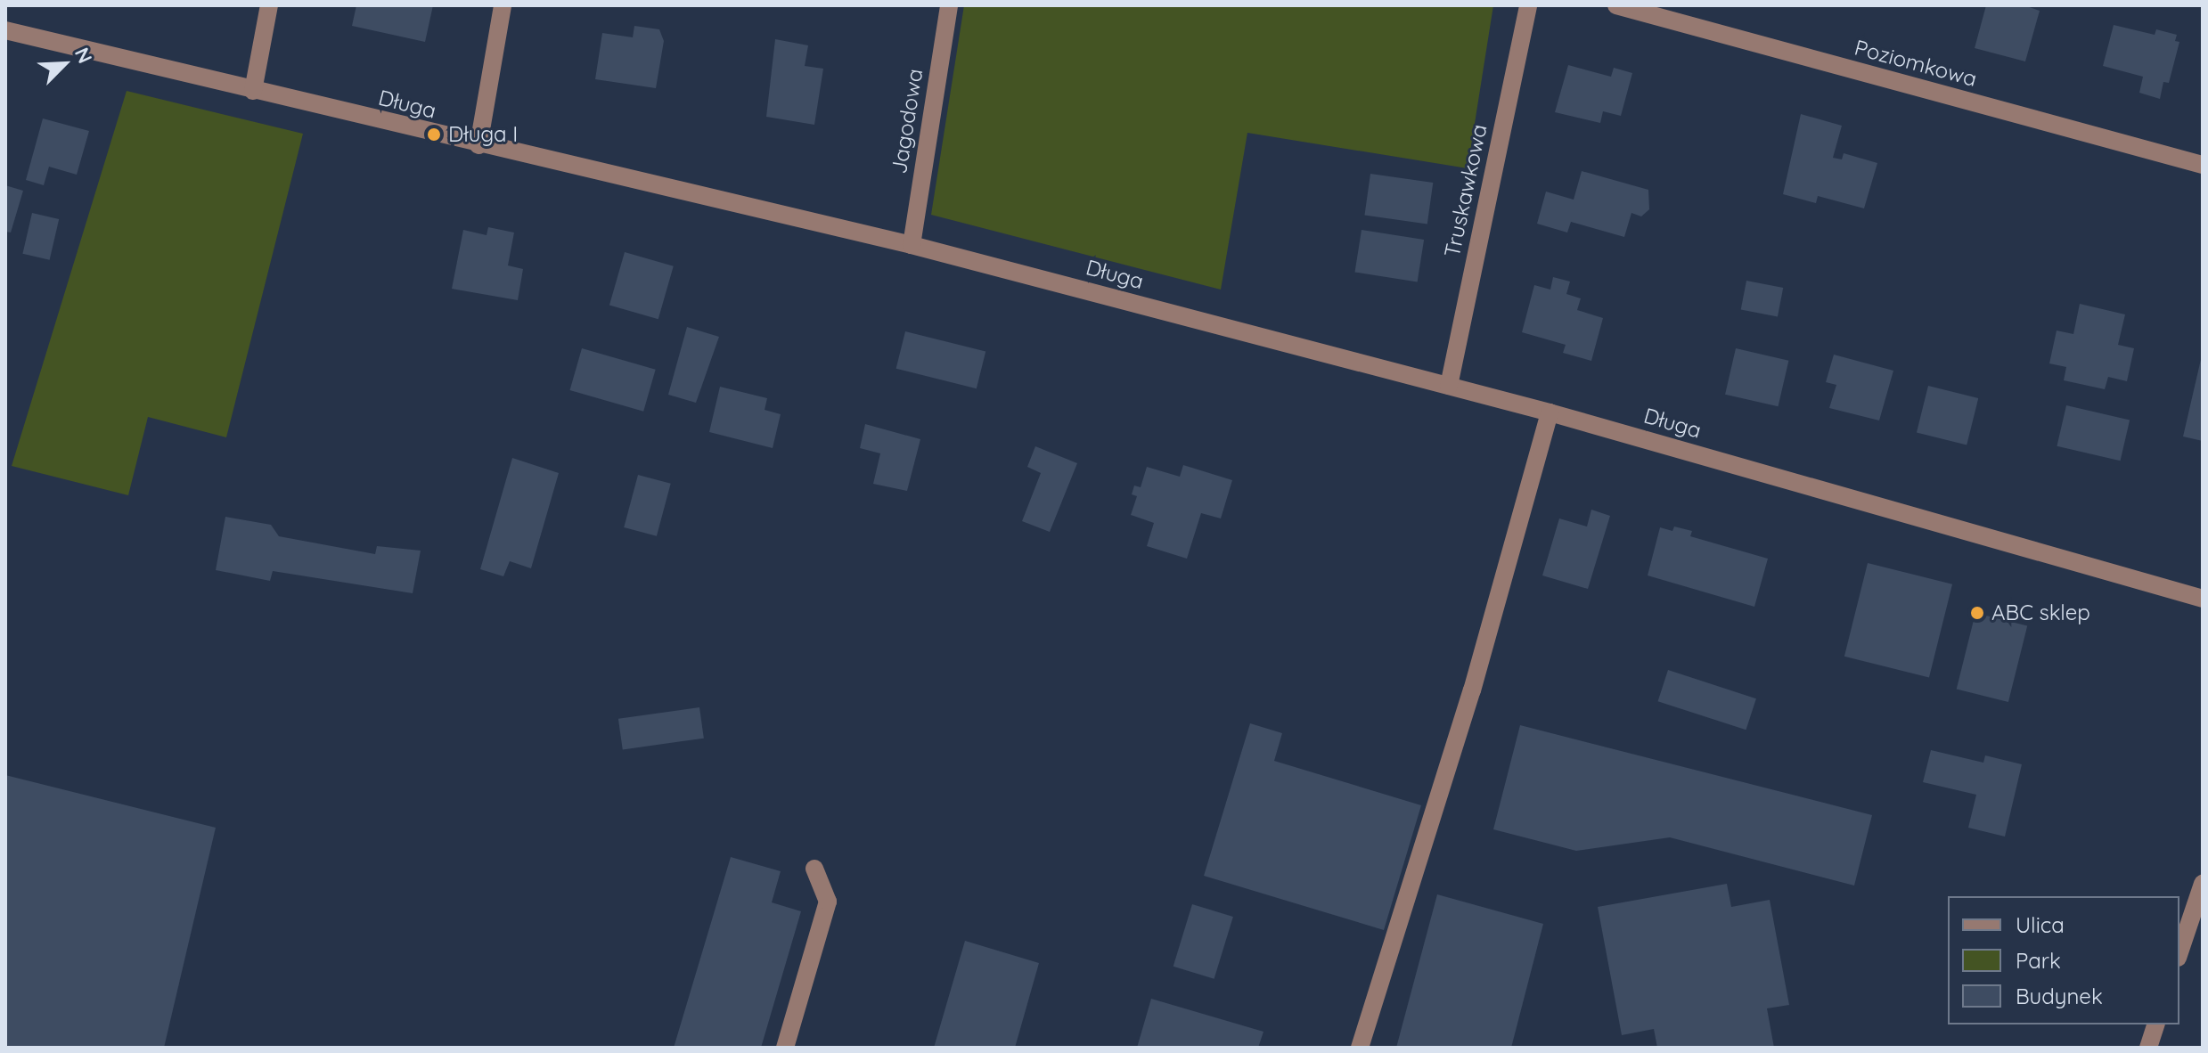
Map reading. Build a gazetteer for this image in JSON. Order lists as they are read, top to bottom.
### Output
{
  "streets": {
    "street": [
      "Poziomkowa",
      "Długa",
      "Jagodowa",
      "Truskawkowa"
    ]
  },
  "crossings": [
    ["Długa", "Jagodowa"],
    ["Długa", "Truskawkowa"]
  ],
  "places": ["Długa I", "ABC sklep"],
  "legend": ["Ulica", "Park", "Budynek"],
  "north": "top right"
}
